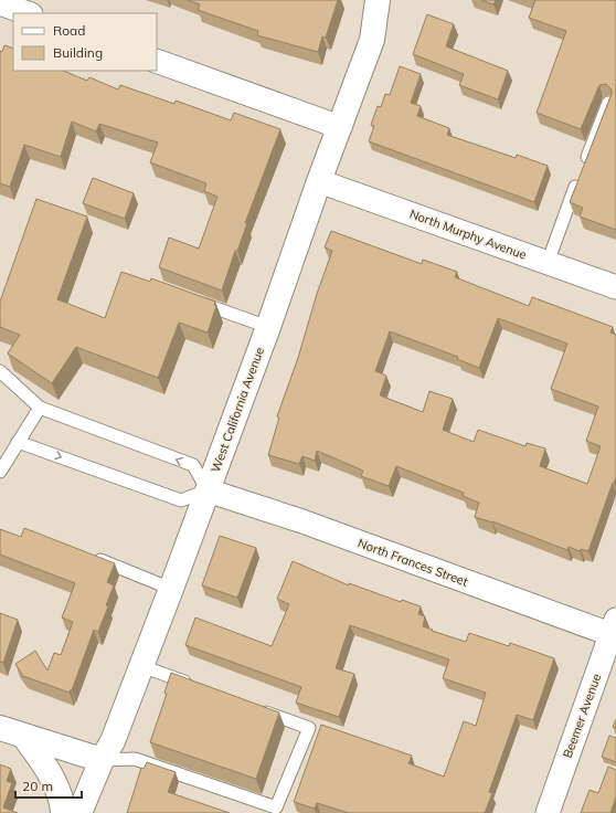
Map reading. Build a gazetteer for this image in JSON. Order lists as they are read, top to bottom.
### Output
{
  "streets": {
    "street": [
      "North Murphy Avenue",
      "West California Avenue",
      "North Frances Street",
      "Beemer Avenue"
    ]
  },
  "crossings": [
    ["North Murphy Avenue", "West California Avenue"],
    ["West California Avenue", "North Frances Street"],
    ["North Frances Street", "Beemer Avenue"]
  ],
  "legend": ["Road", "Building"],
  "scale_bar": "20 m"
}
